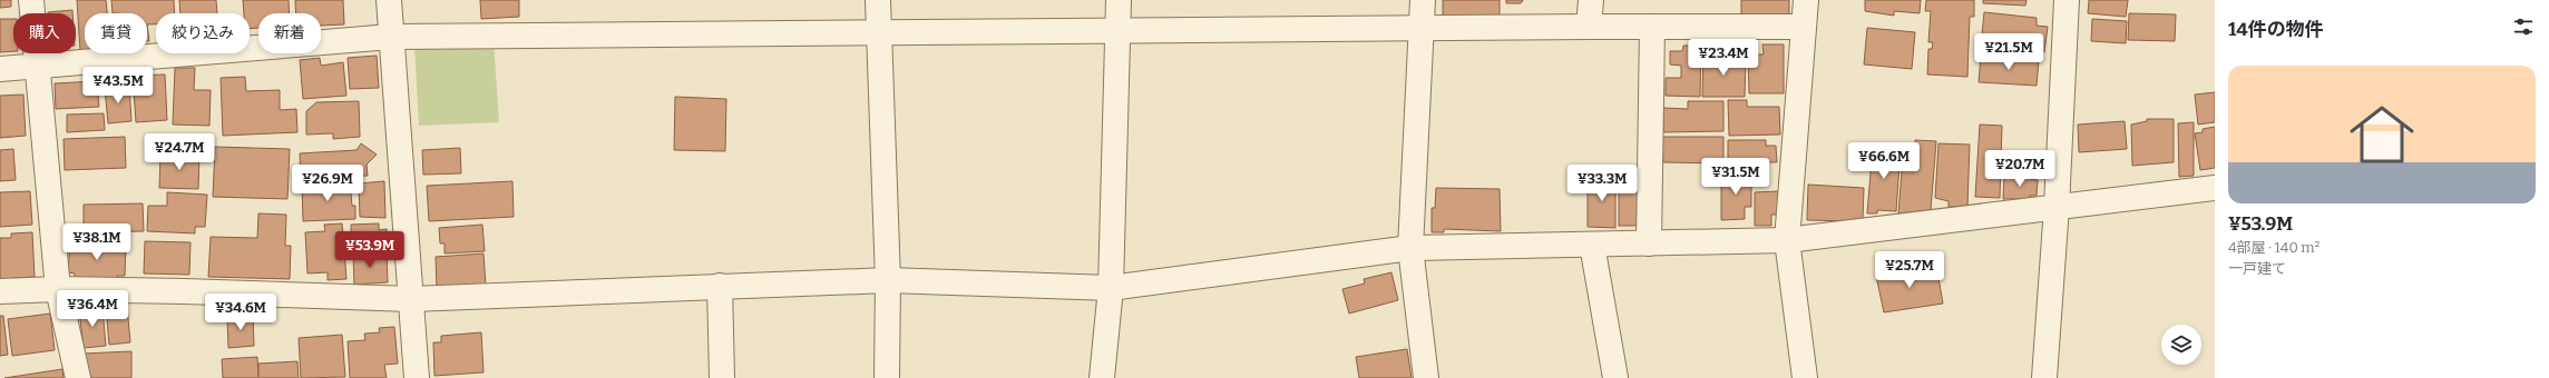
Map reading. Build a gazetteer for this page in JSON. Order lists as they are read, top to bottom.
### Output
{
  "page": {
    "heading": "14件の物件",
    "chip": [
      "購入",
      "賃貸",
      "絞り込み",
      "新着"
    ],
    "price": [
      "¥21.5M",
      "¥23.4M",
      "¥43.5M",
      "¥24.7M",
      "¥66.6M",
      "¥20.7M",
      "¥31.5M",
      "¥26.9M",
      "¥33.3M",
      "¥38.1M",
      "¥53.9M",
      "¥25.7M",
      "¥36.4M",
      "¥34.6M"
    ],
    "list": [
      {
        "name": "¥53.9M",
        "note": "4部屋 · 140 m² · 一戸建て"
      }
    ]
  }
}
